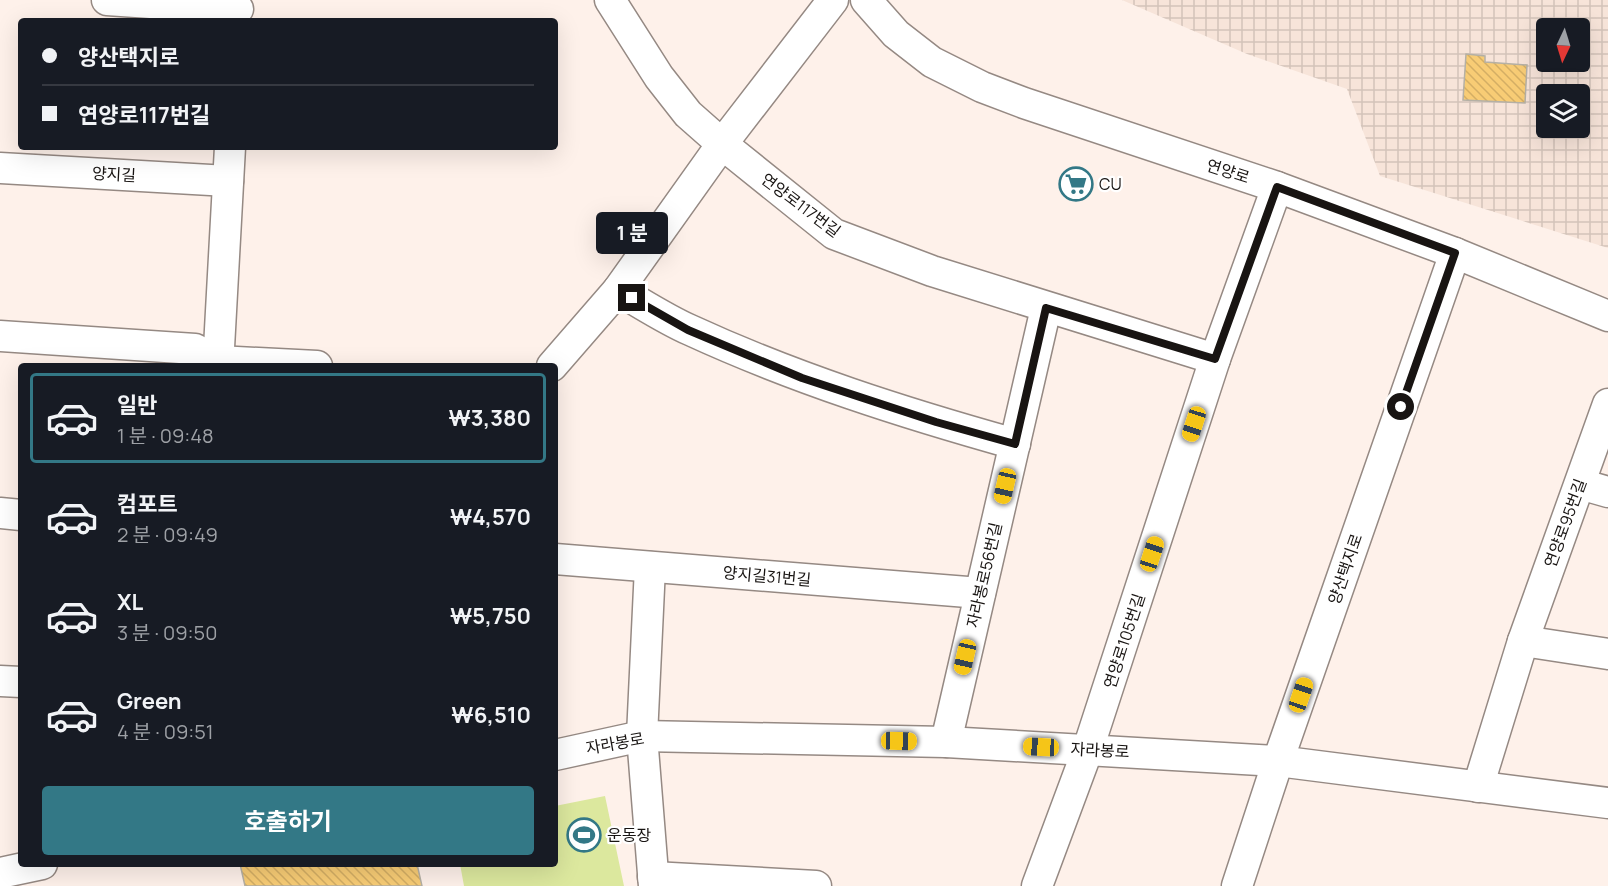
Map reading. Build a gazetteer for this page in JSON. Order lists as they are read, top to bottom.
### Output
{
  "streets": {
    "street": [
      "연양로",
      "양지길",
      "연양로117번길",
      "연양로95번길",
      "양산택지로",
      "자라봉로56번길",
      "양지길31번길",
      "연양로105번길",
      "자라봉로"
    ]
  },
  "crossings": [
    ["연양로", "양산택지로"],
    ["연양로", "연양로105번길"],
    ["연양로117번길", "자라봉로56번길"],
    ["연양로95번길", "자라봉로"],
    ["양산택지로", "자라봉로"],
    ["자라봉로56번길", "양지길31번길"],
    ["자라봉로56번길", "자라봉로"],
    ["연양로105번길", "자라봉로"]
  ],
  "places": {
    "supermarket": ["CU"],
    "sports": ["운동장"]
  },
  "north": "bottom",
  "page": {
    "banner": ["양산택지로", "연양로117번길"],
    "bubble": "1 분",
    "list": [
      {
        "name": "일반",
        "note": "1 분 · 09:48",
        "value": "₩3,380"
      },
      {
        "name": "컴포트",
        "note": "2 분 · 09:49",
        "value": "₩4,570"
      },
      {
        "name": "XL",
        "note": "3 분 · 09:50",
        "value": "₩5,750"
      },
      {
        "name": "Green",
        "note": "4 분 · 09:51",
        "value": "₩6,510"
      }
    ],
    "buttons": "호출하기"
  }
}
